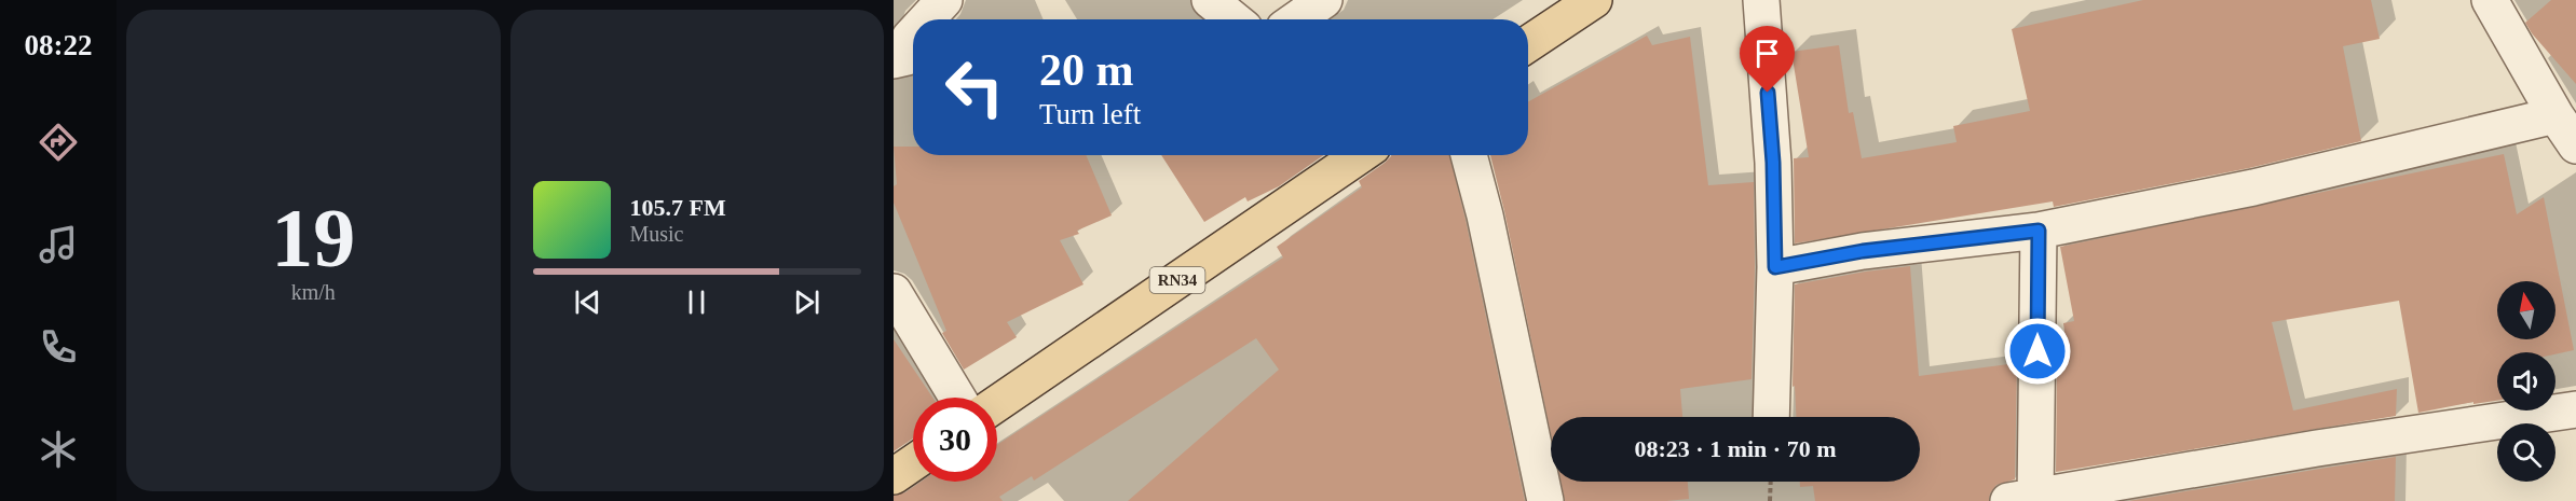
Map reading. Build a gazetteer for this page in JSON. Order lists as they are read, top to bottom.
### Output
{
  "streets": {
    "main road": ["RN34"]
  },
  "north": "top",
  "page": {
    "tabs": "08:22",
    "tile": ["19", "km/h"],
    "turn": ["20 m", "Turn left"],
    "song": ["105.7 FM", "Music"],
    "limit": "30",
    "trip": "08:23 · 1 min · 70 m"
  }
}
